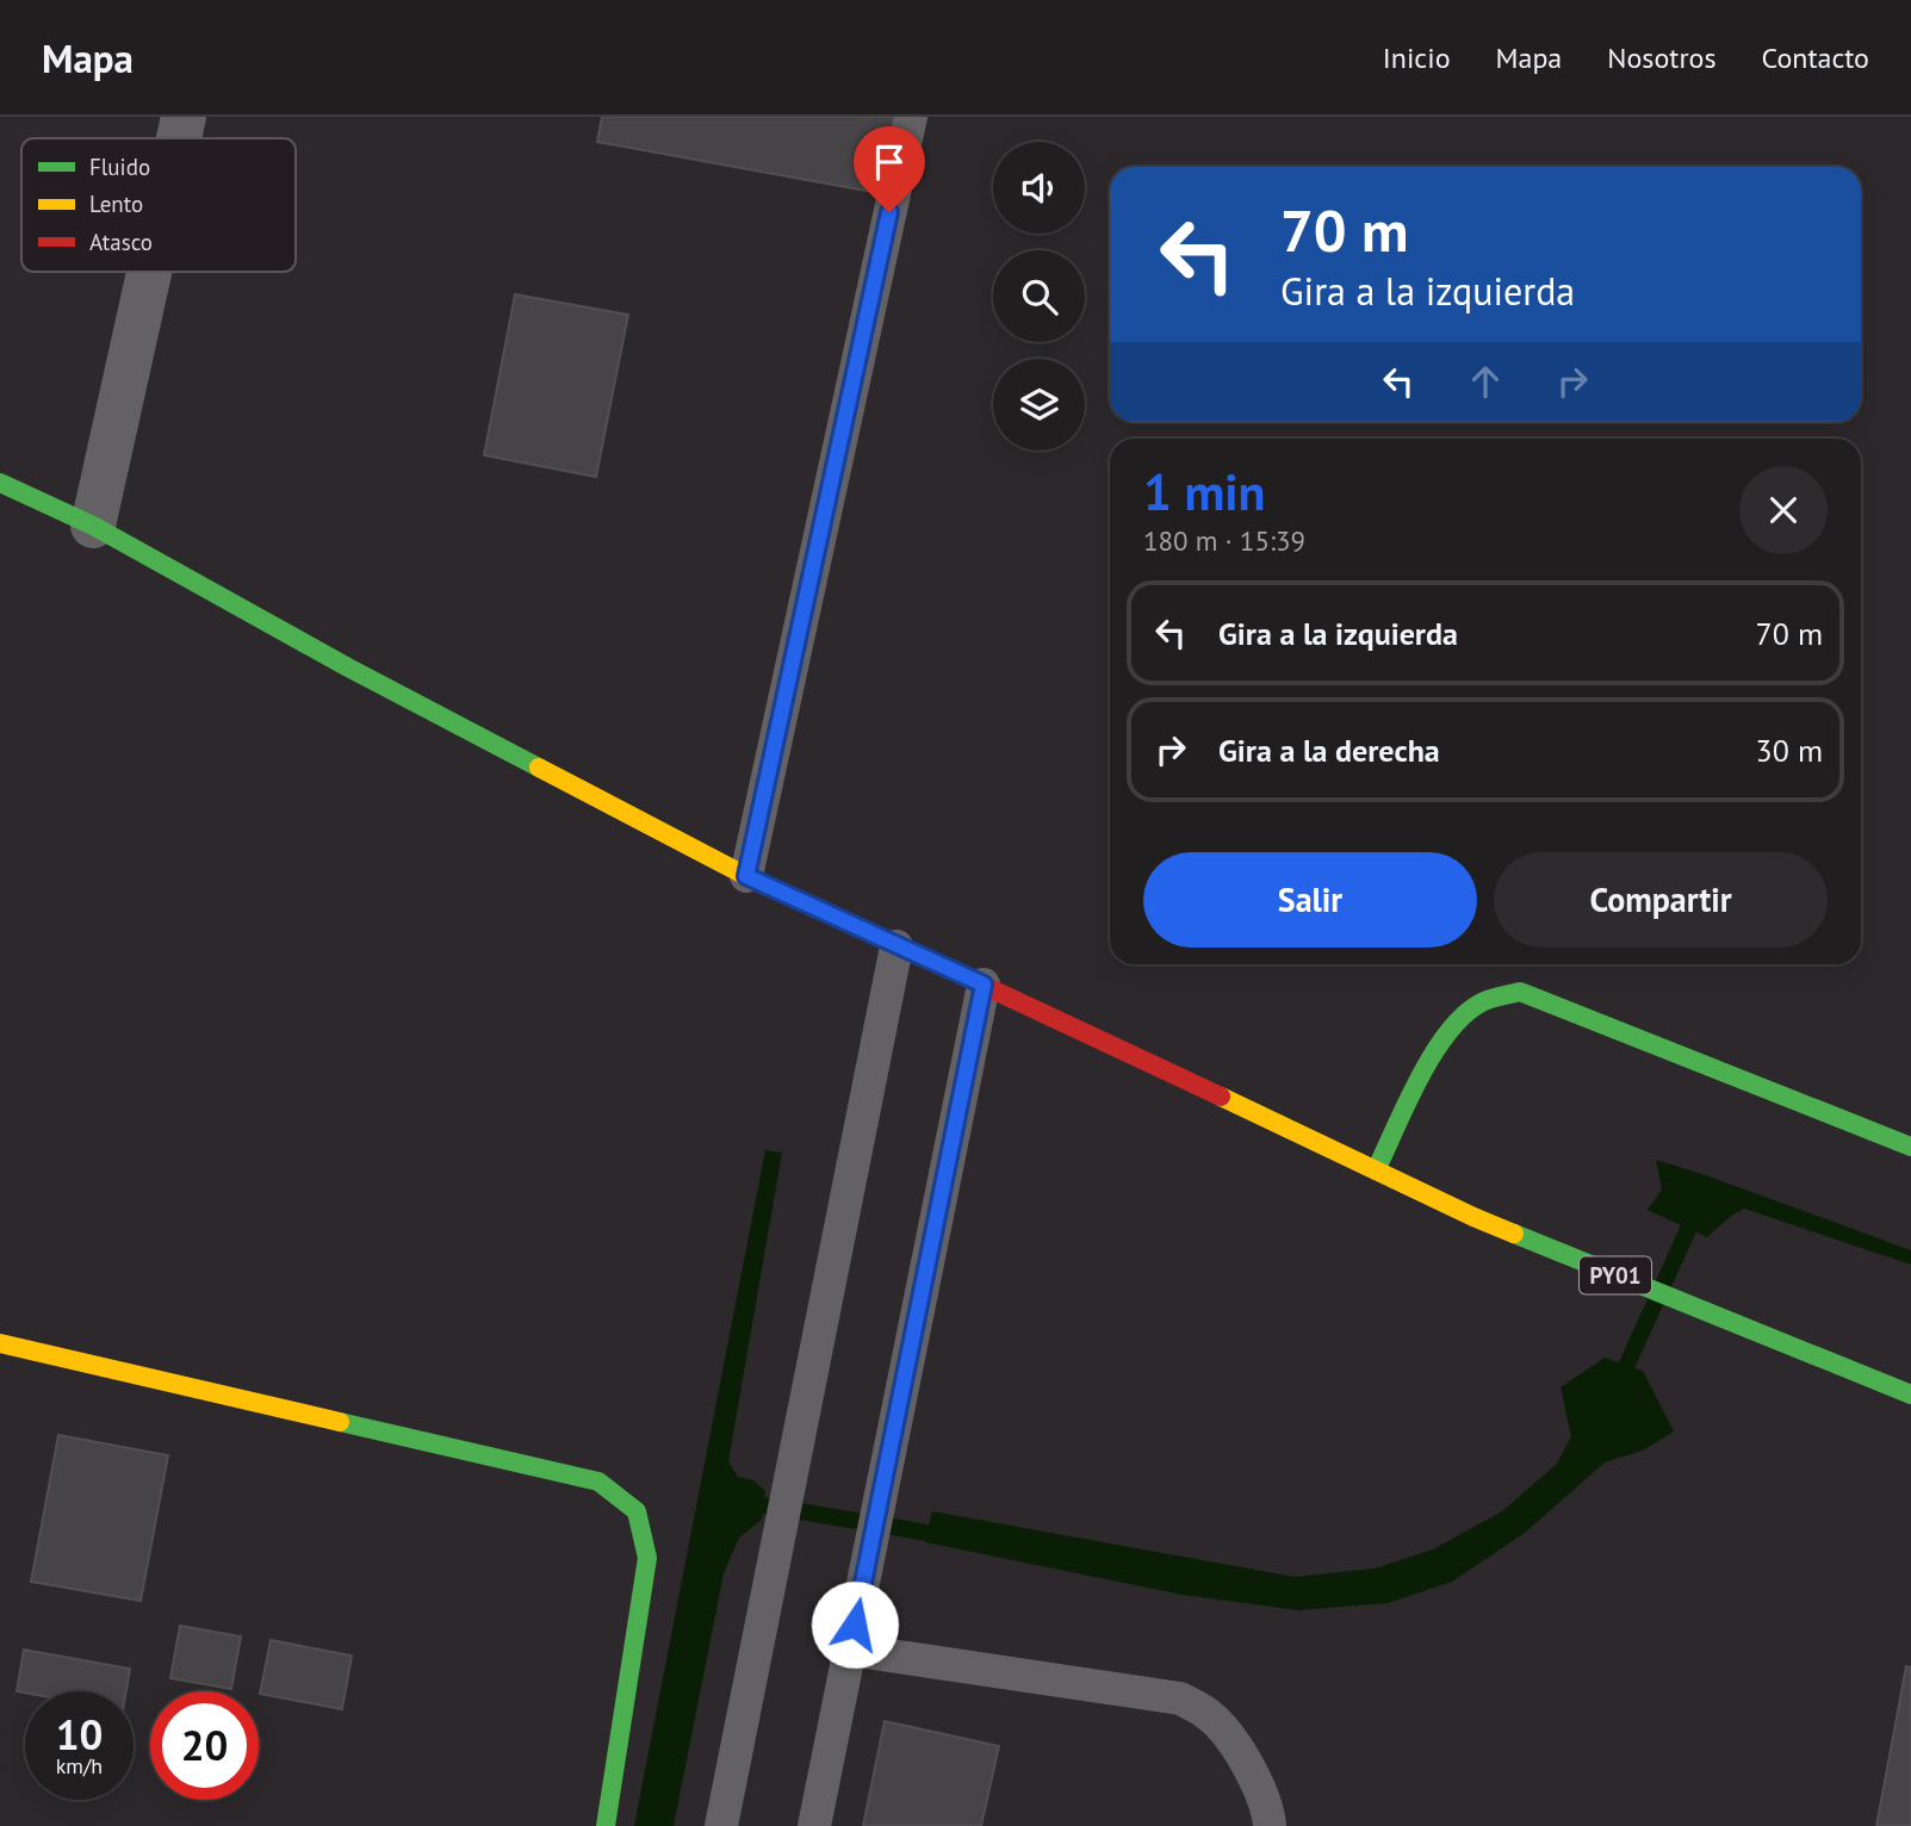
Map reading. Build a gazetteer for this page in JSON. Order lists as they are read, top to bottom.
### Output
{
  "streets": {
    "main road": ["PY01"]
  },
  "legend": ["Fluido", "Lento", "Atasco"],
  "page": {
    "header": "Mapa",
    "nav": [
      "Inicio",
      "Mapa",
      "Nosotros",
      "Contacto"
    ],
    "turn": ["70 m", "Gira a la izquierda"],
    "heading": ["1 min", "180 m · 15:39"],
    "list": [
      {
        "name": "Gira a la izquierda",
        "value": "70 m"
      },
      {
        "name": "Gira a la derecha",
        "value": "30 m"
      }
    ],
    "buttons": ["Salir", "Compartir"],
    "speed": "10 km/h",
    "limit": "20"
  }
}
